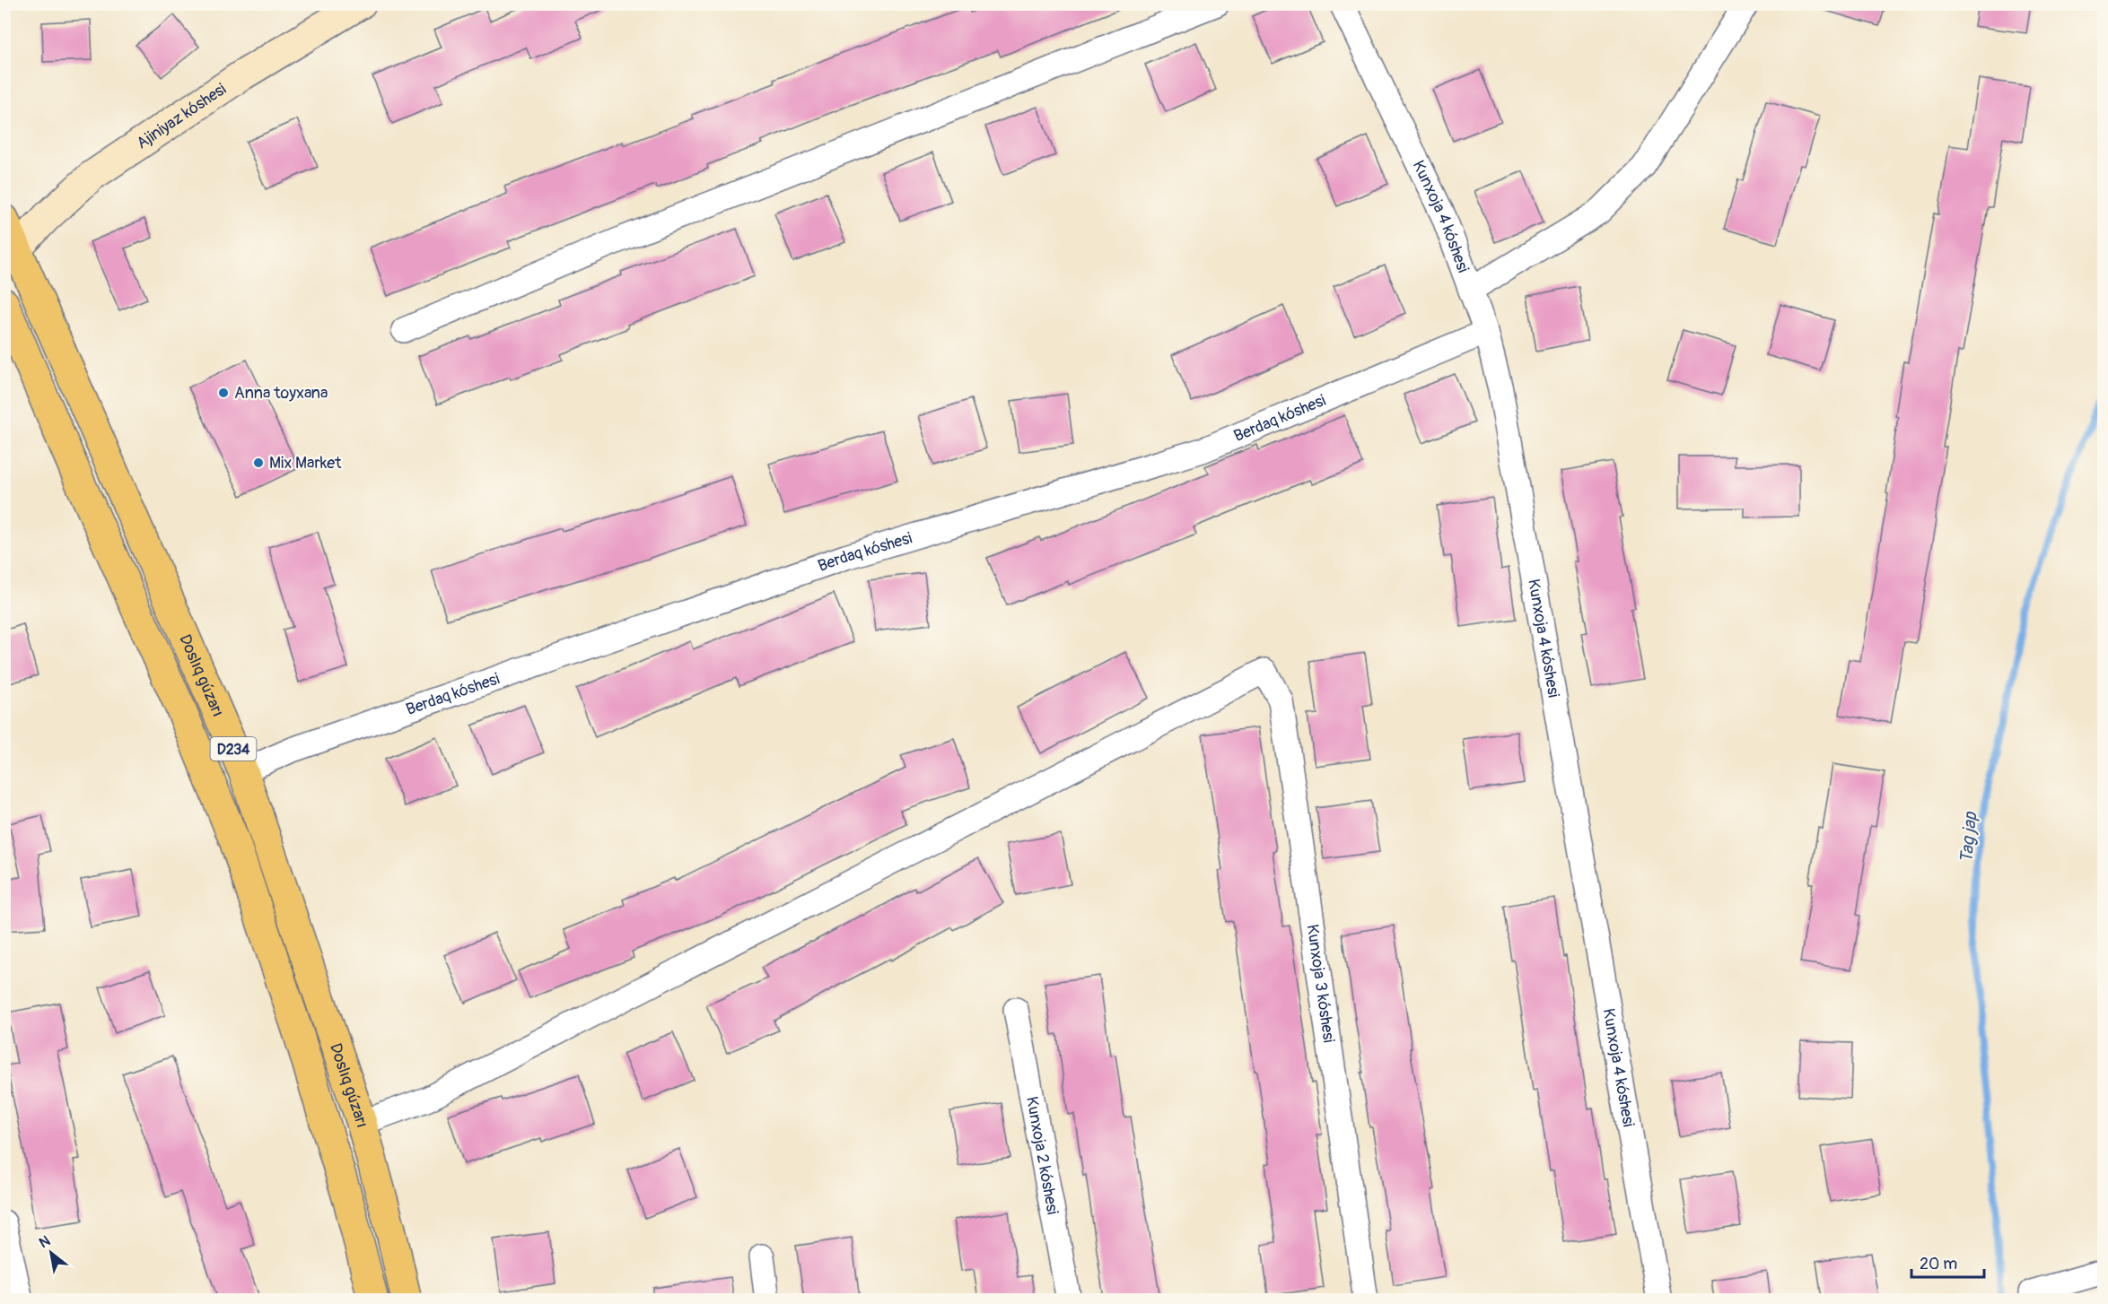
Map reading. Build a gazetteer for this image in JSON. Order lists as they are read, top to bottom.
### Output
{
  "streets": {
    "main road": ["Doslıq gúzarı", "D234"],
    "street": [
      "Ajiniyaz kóshesi",
      "Kunxoja 4 kóshesi",
      "Berdaq kóshesi",
      "Kunxoja 3 kóshesi",
      "Kunxoja 2 kóshesi"
    ]
  },
  "crossings": [
    ["Ajiniyaz kóshesi", "Doslıq gúzarı"],
    ["Kunxoja 4 kóshesi", "Berdaq kóshesi"],
    ["Berdaq kóshesi", "Doslıq gúzarı"],
    ["Doslıq gúzarı", "Kunxoja 3 kóshesi"]
  ],
  "water": ["Tag jap"],
  "places": ["Anna toyxana", "Mix Market"],
  "scale_bar": "20 m",
  "north": "top left"
}
